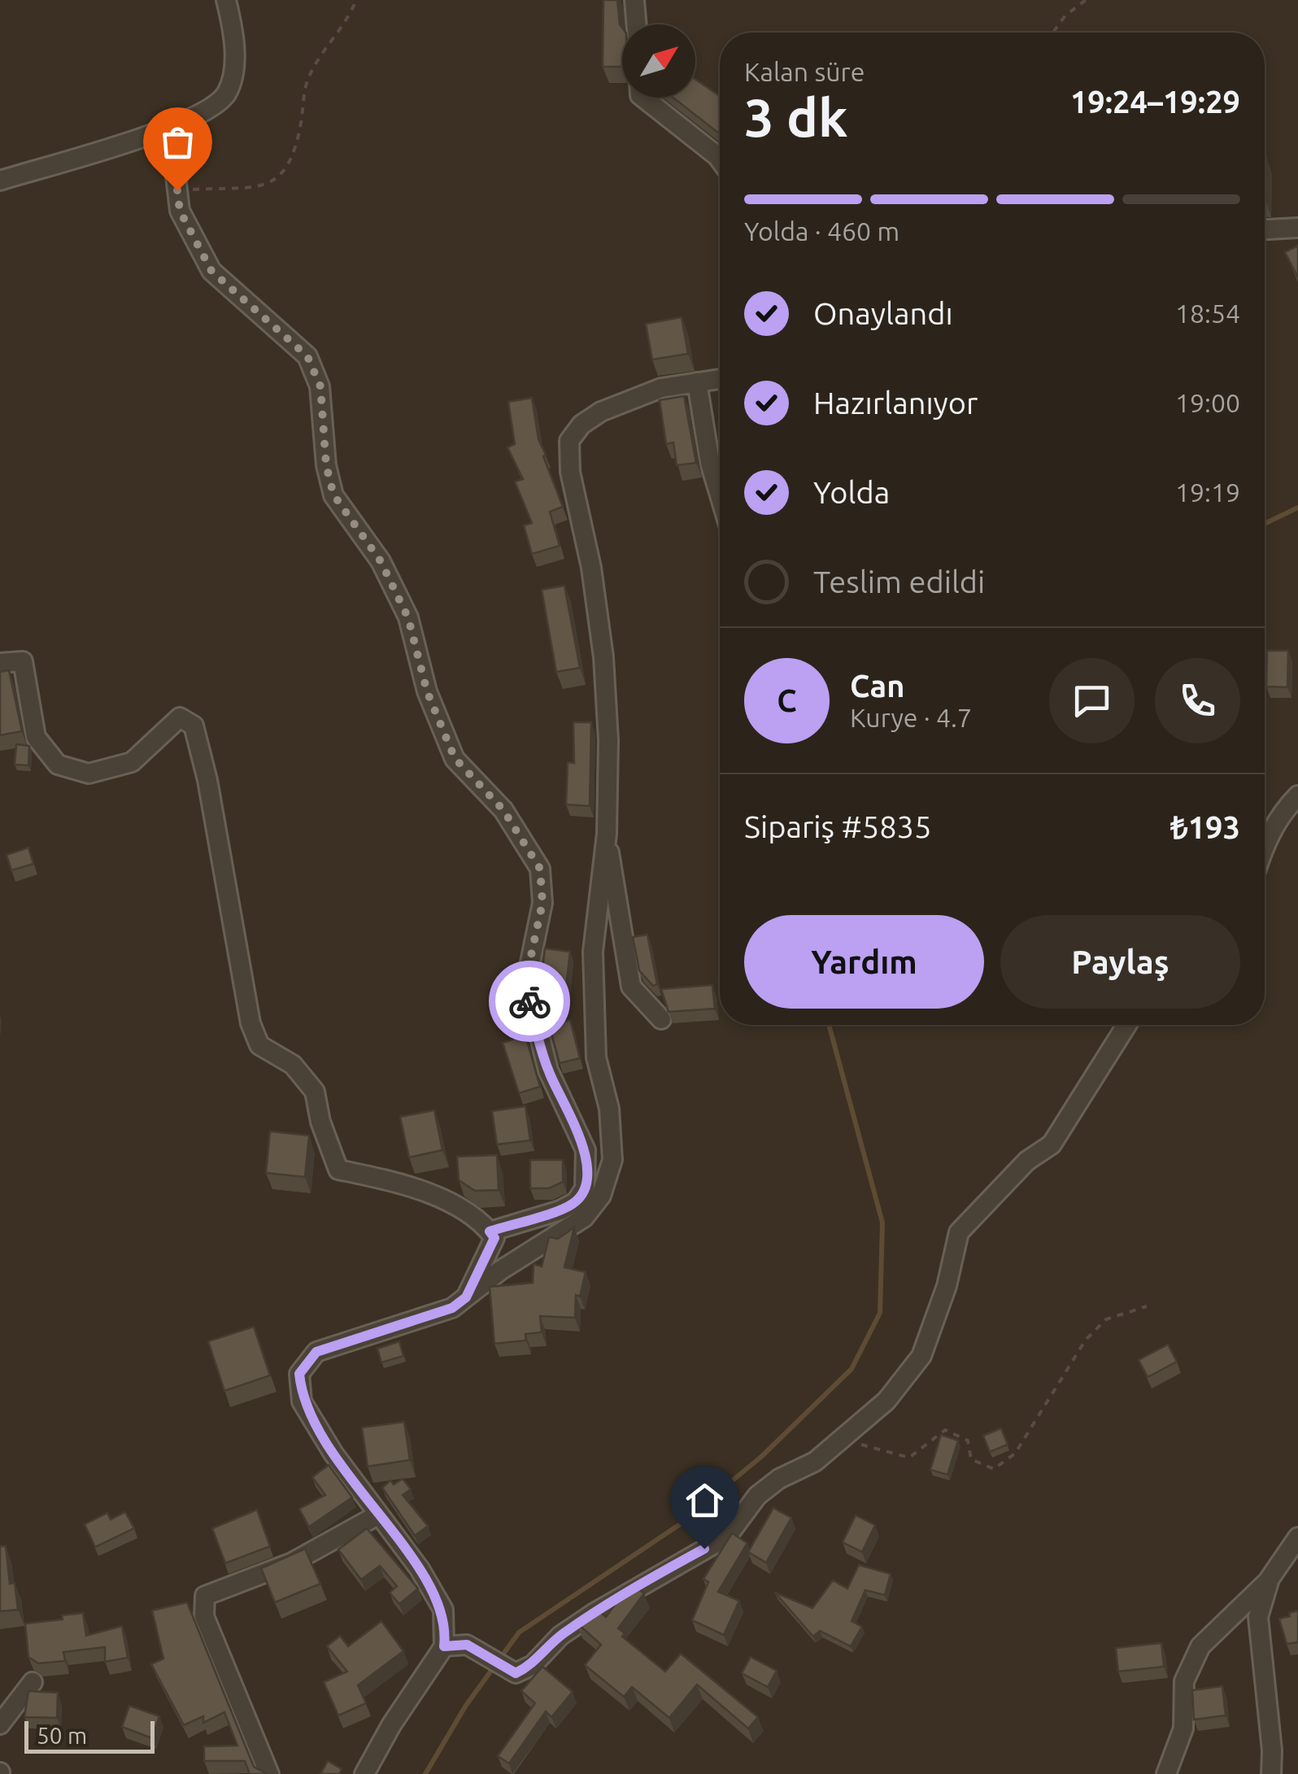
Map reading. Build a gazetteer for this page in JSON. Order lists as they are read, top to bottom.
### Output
{
  "scale_bar": "50 m",
  "north": "top right",
  "page": {
    "heading": ["3 dk", "Kalan süre", "19:24–19:29"],
    "panel": [
      "Can",
      "Kurye · 4.7",
      "Sipariş #5835",
      "₺193"
    ],
    "bar": "Yolda · 460 m",
    "list": [
      ["Onaylandı", "18:54"],
      ["Hazırlanıyor", "19:00"],
      ["Yolda", "19:19"],
      "Teslim edildi"
    ],
    "round": "C",
    "buttons": ["Yardım", "Paylaş"],
    "scale": "50 m"
  }
}
